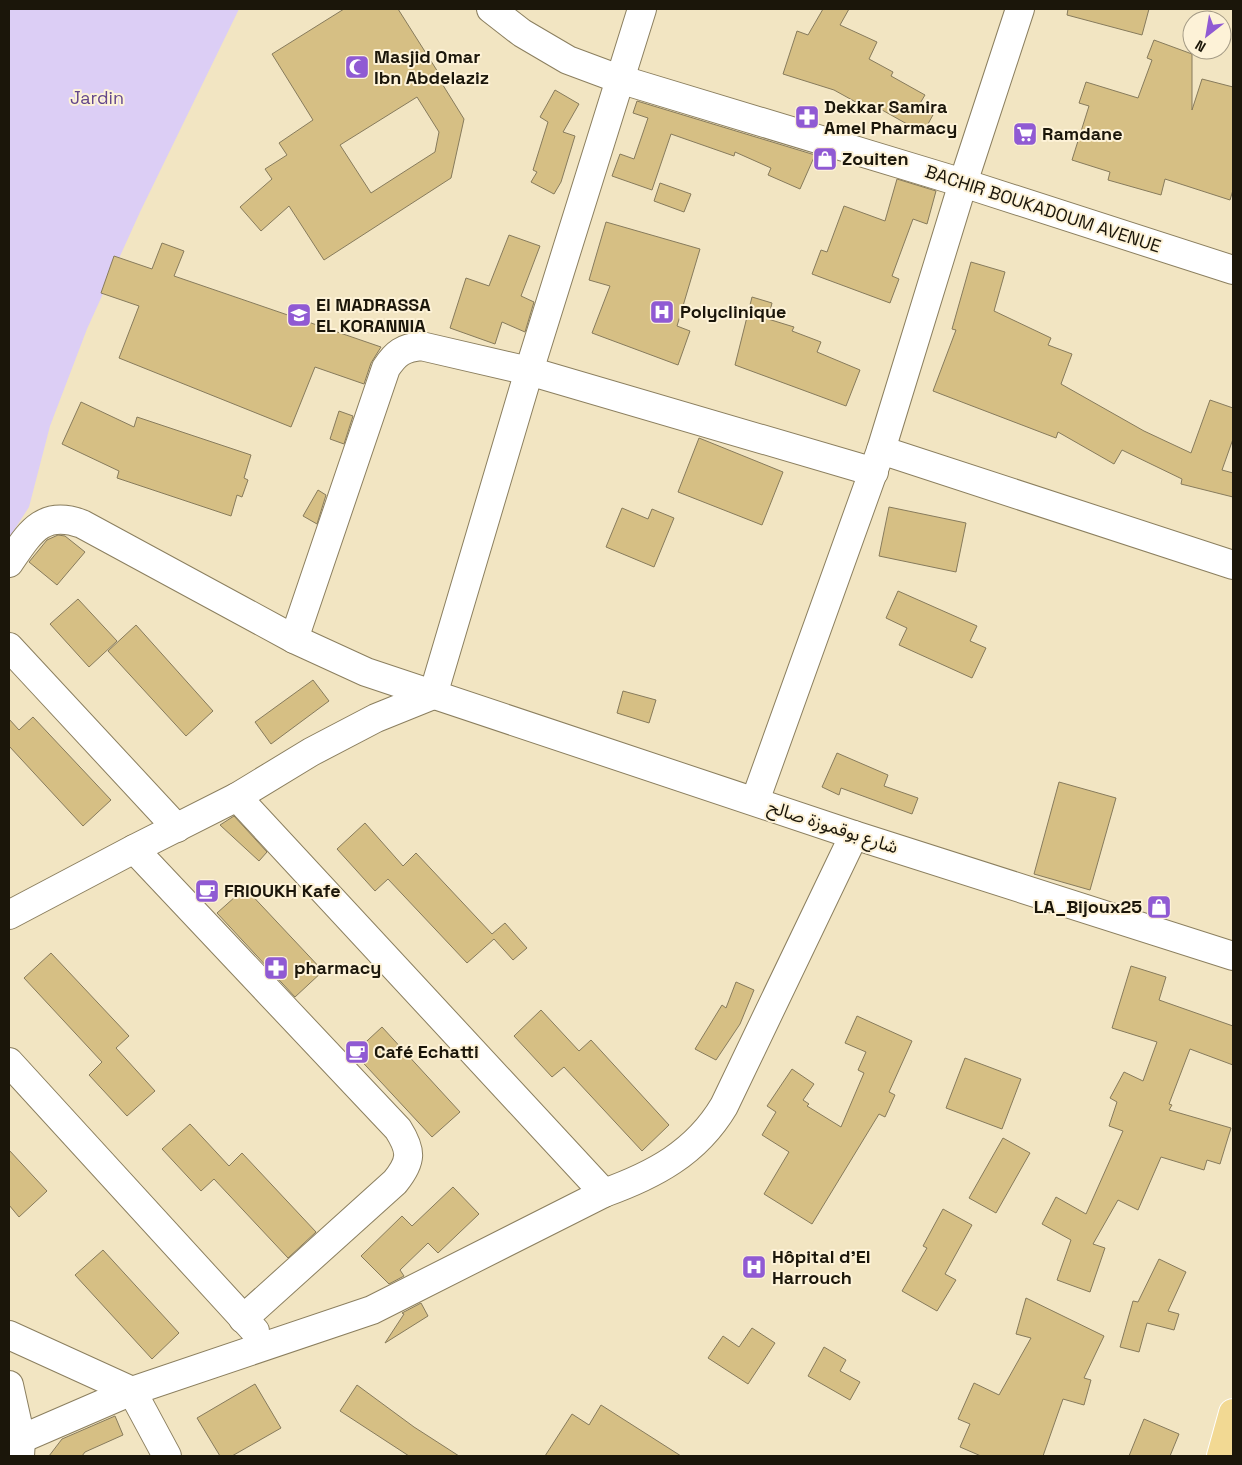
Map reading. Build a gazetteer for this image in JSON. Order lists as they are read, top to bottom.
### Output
{
  "streets": {
    "street": ["BACHIR BOUKADOUM AVENUE", "شارع بوقموزة صالح"]
  },
  "parks": ["Jardin"],
  "places": {
    "mosque": ["Masjid Omar Ibn Abdelaziz"],
    "pharmacy": ["Dekkar Samira Amel Pharmacy", "pharmacy"],
    "supermarket": ["Ramdane"],
    "shop": ["Zouiten", "LA_Bijoux25"],
    "hospital": ["Polyclinique", "Hôpital d'El Harrouch"],
    "school or university": ["El MADRASSA EL KORANNIA"],
    "cafe": ["FRIOUKH Kafe", "Café Echatti"]
  },
  "north": "bottom left"
}
